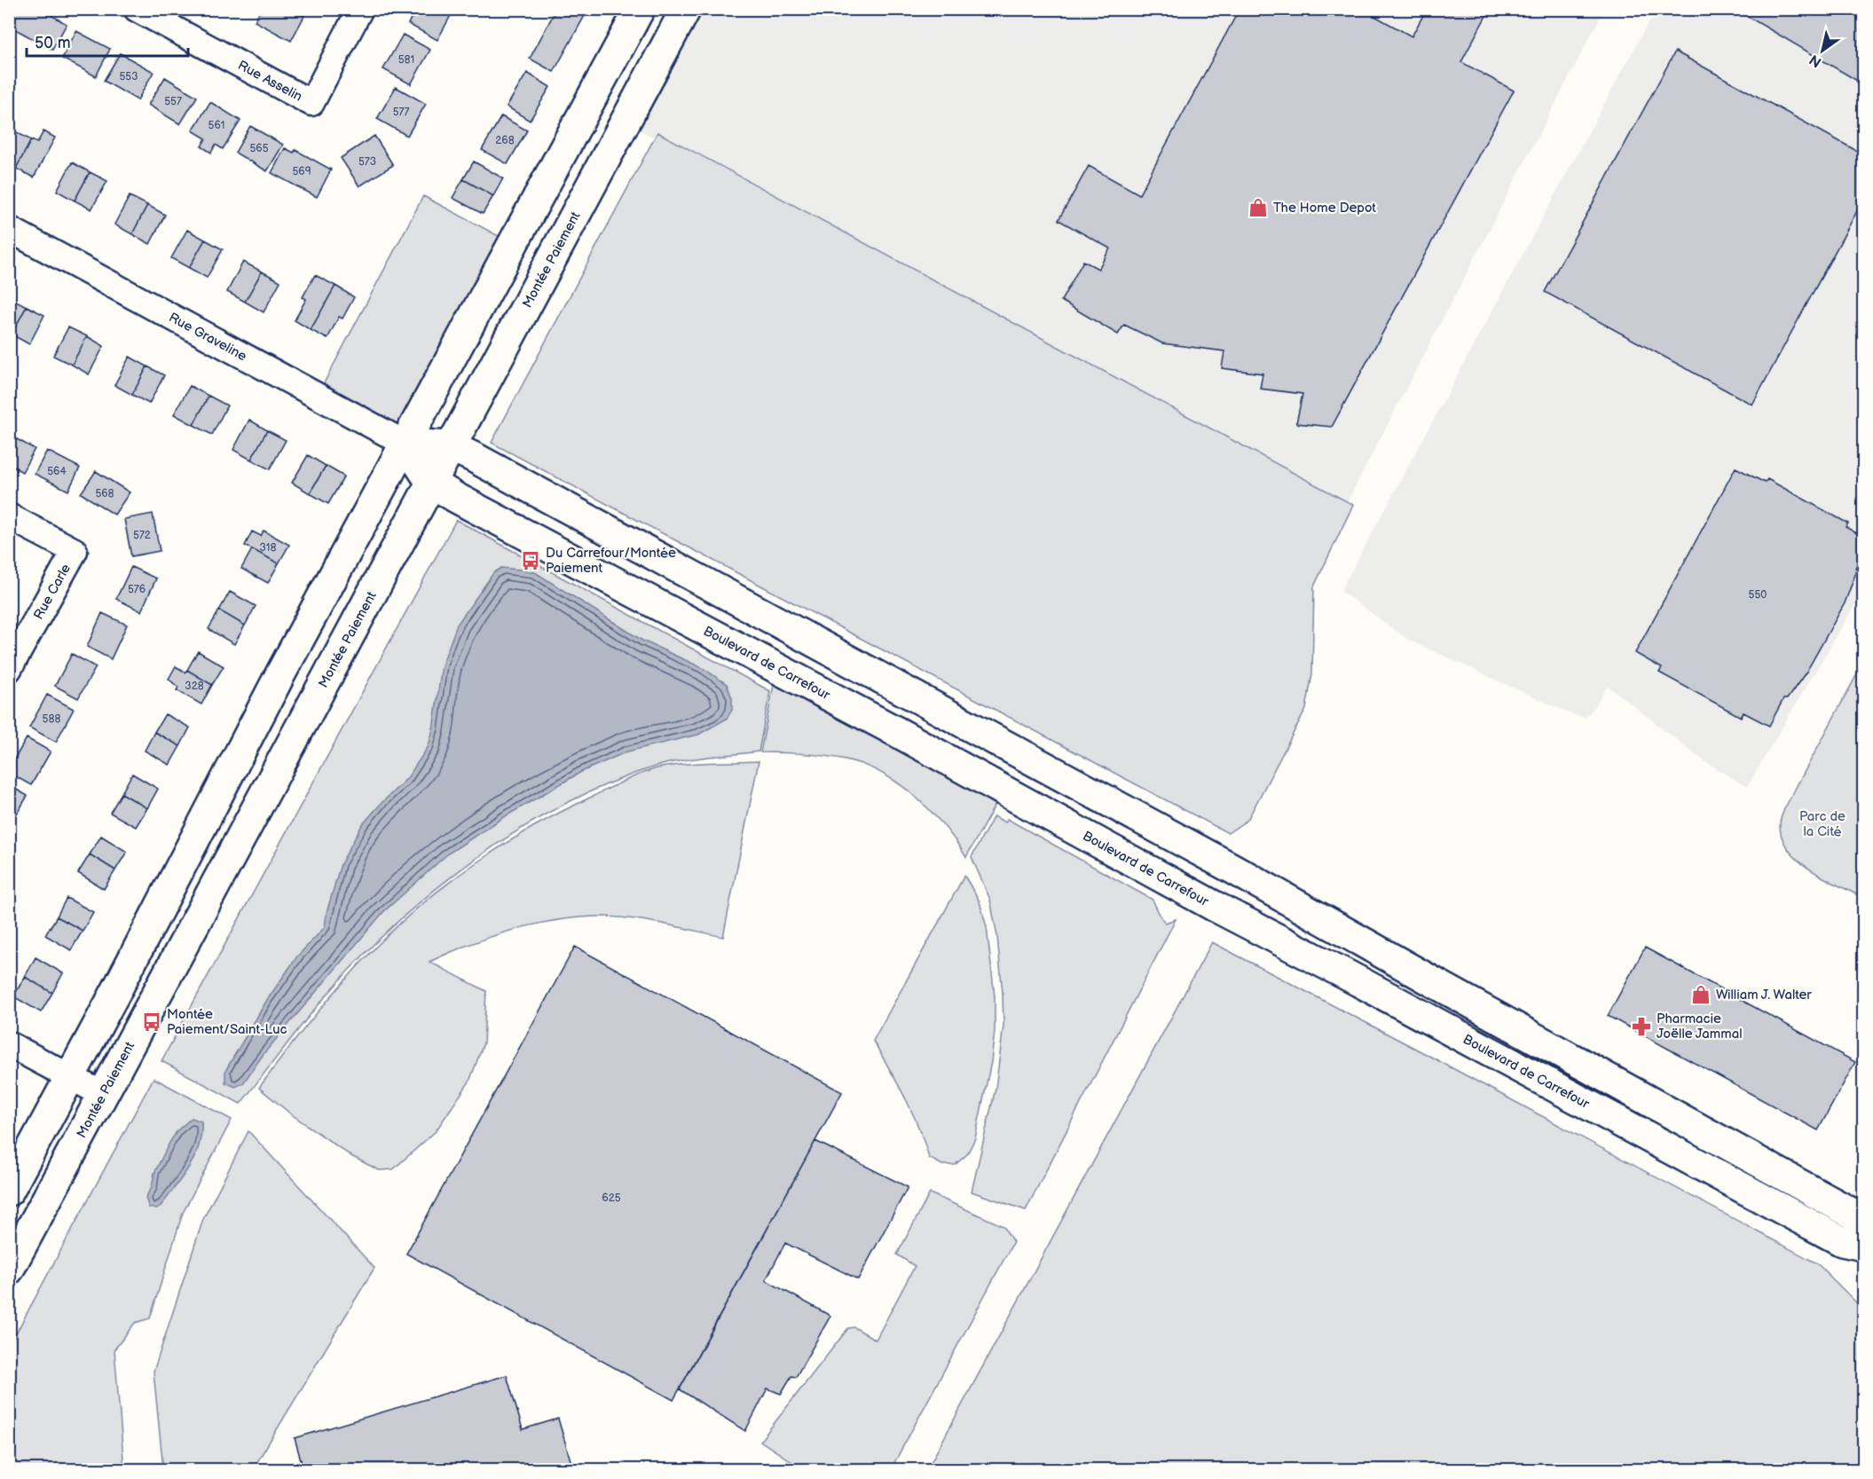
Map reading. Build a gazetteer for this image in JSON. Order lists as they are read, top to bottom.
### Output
{
  "streets": {
    "street": [
      "Rue Asselin",
      "Montée Paiement",
      "Rue Graveline",
      "Rue Carle",
      "Boulevard de Carrefour"
    ]
  },
  "crossings": [
    ["Montée Paiement", "Boulevard de Carrefour"]
  ],
  "parks": ["Parc de la Cité"],
  "places": {
    "shop": ["The Home Depot", "William J. Walter"],
    "bus stop": ["Du Carrefour/Montée Paiement", "Montée Paiement/Saint-Luc"],
    "pharmacy": ["Pharmacie Joëlle Jammal"]
  },
  "house_numbers": [
    "581",
    "553",
    "557",
    "577",
    "561",
    "268",
    "565",
    "573",
    "569",
    "564",
    "568",
    "572",
    "318",
    "576",
    "550",
    "328",
    "588",
    "625"
  ],
  "scale_bar": "50 m",
  "north": "bottom left"
}
